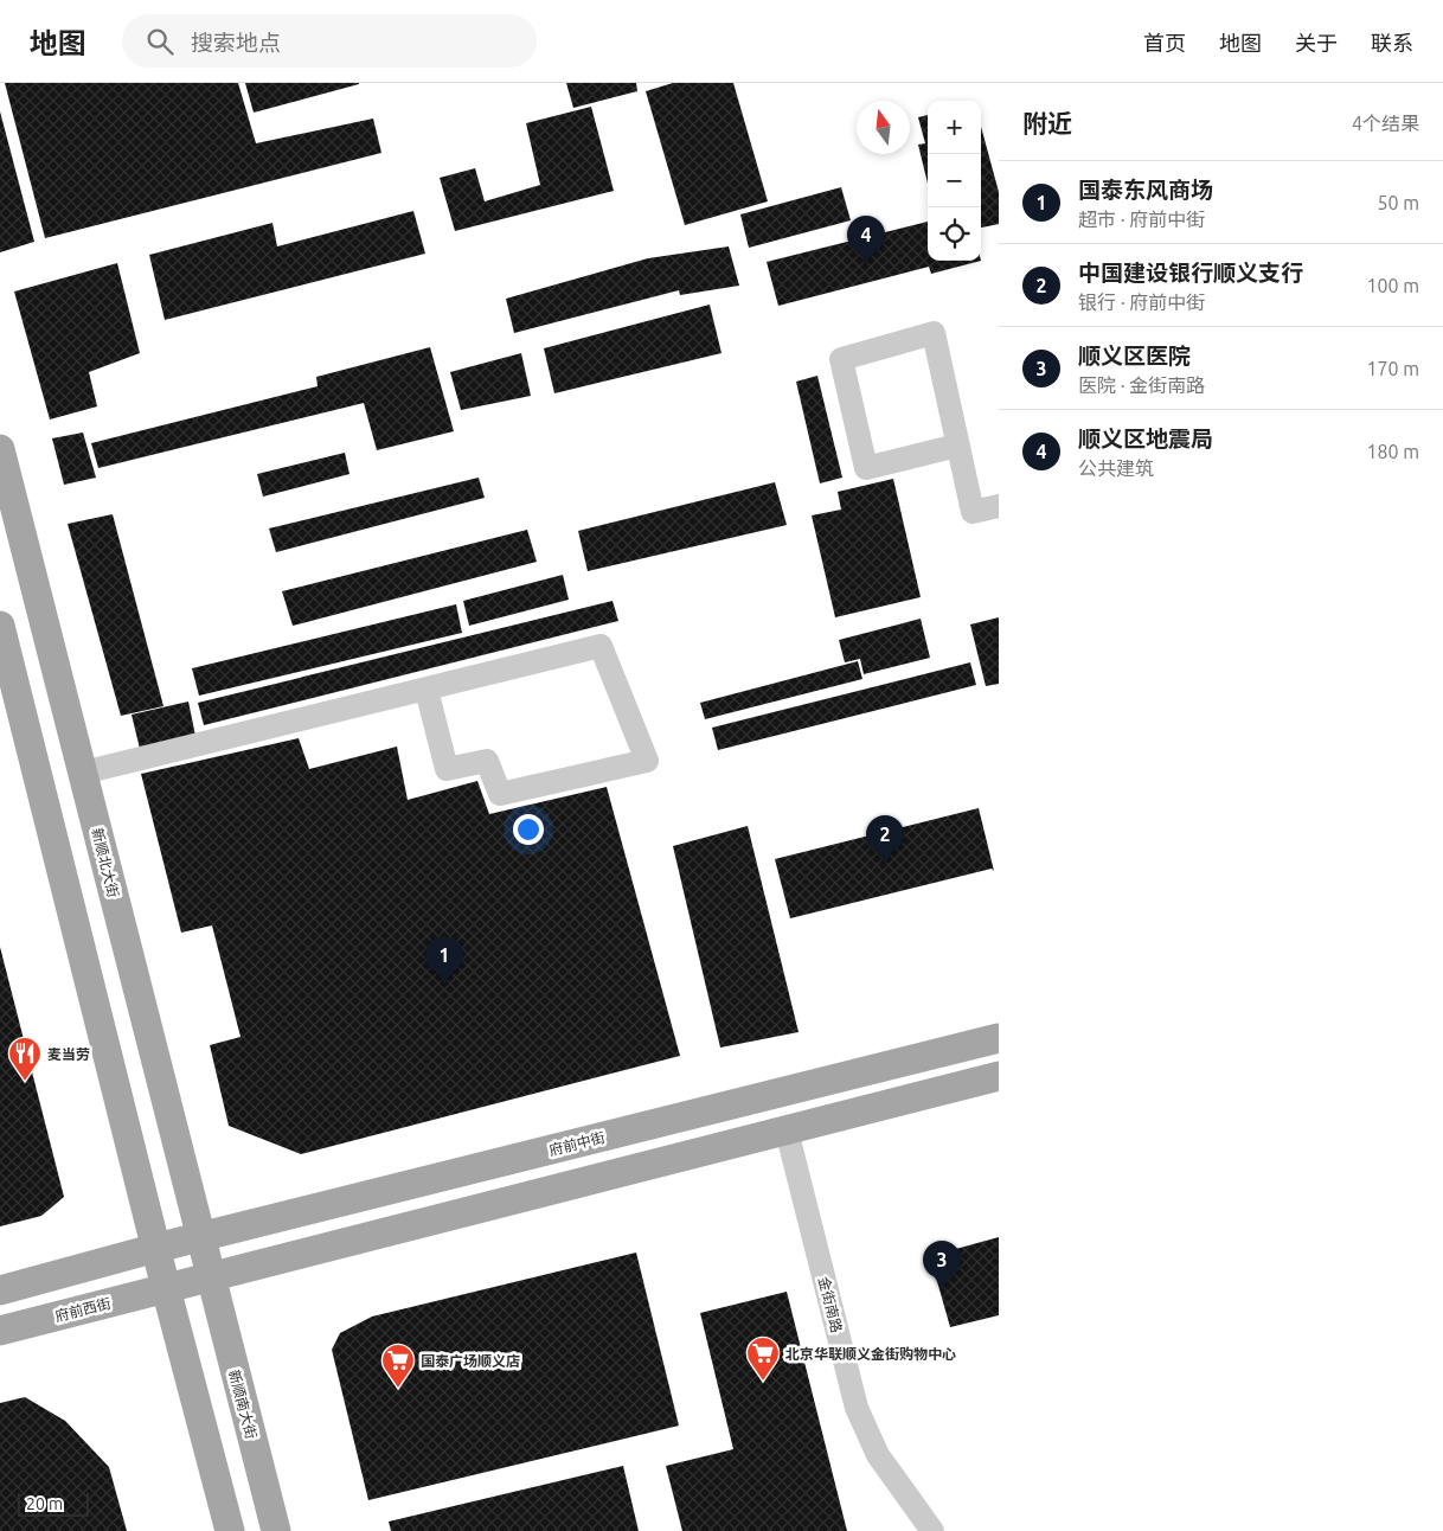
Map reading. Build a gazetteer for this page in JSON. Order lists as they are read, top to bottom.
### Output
{
  "streets": {
    "main road": [
      "新顺北大街",
      "府前中街",
      "府前西街",
      "新顺南大街"
    ],
    "street": ["金街南路"]
  },
  "crossings": [
    ["新顺北大街", "府前中街"],
    ["新顺北大街", "新顺南大街"]
  ],
  "places": {
    "restaurant": ["麦当劳"],
    "supermarket": ["北京华联顺义金街购物中心", "国泰广场顺义店"]
  },
  "scale_bar": "20 m",
  "north": "top",
  "page": {
    "header": "地图",
    "search": "搜索地点",
    "nav": [
      "首页",
      "地图",
      "关于",
      "联系"
    ],
    "heading": ["附近", "4个结果"],
    "map_buttons": ["+", "−"],
    "list": [
      {
        "mark": "1",
        "name": "国泰东风商场",
        "note": "超市 · 府前中街",
        "value": "50 m"
      },
      {
        "mark": "2",
        "name": "中国建设银行顺义支行",
        "note": "银行 · 府前中街",
        "value": "100 m"
      },
      {
        "mark": "3",
        "name": "顺义区医院",
        "note": "医院 · 金街南路",
        "value": "170 m"
      },
      {
        "mark": "4",
        "name": "顺义区地震局",
        "note": "公共建筑",
        "value": "180 m"
      }
    ],
    "pins": [
      "4",
      "2",
      "1",
      "3"
    ],
    "scale": "20 m"
  }
}
